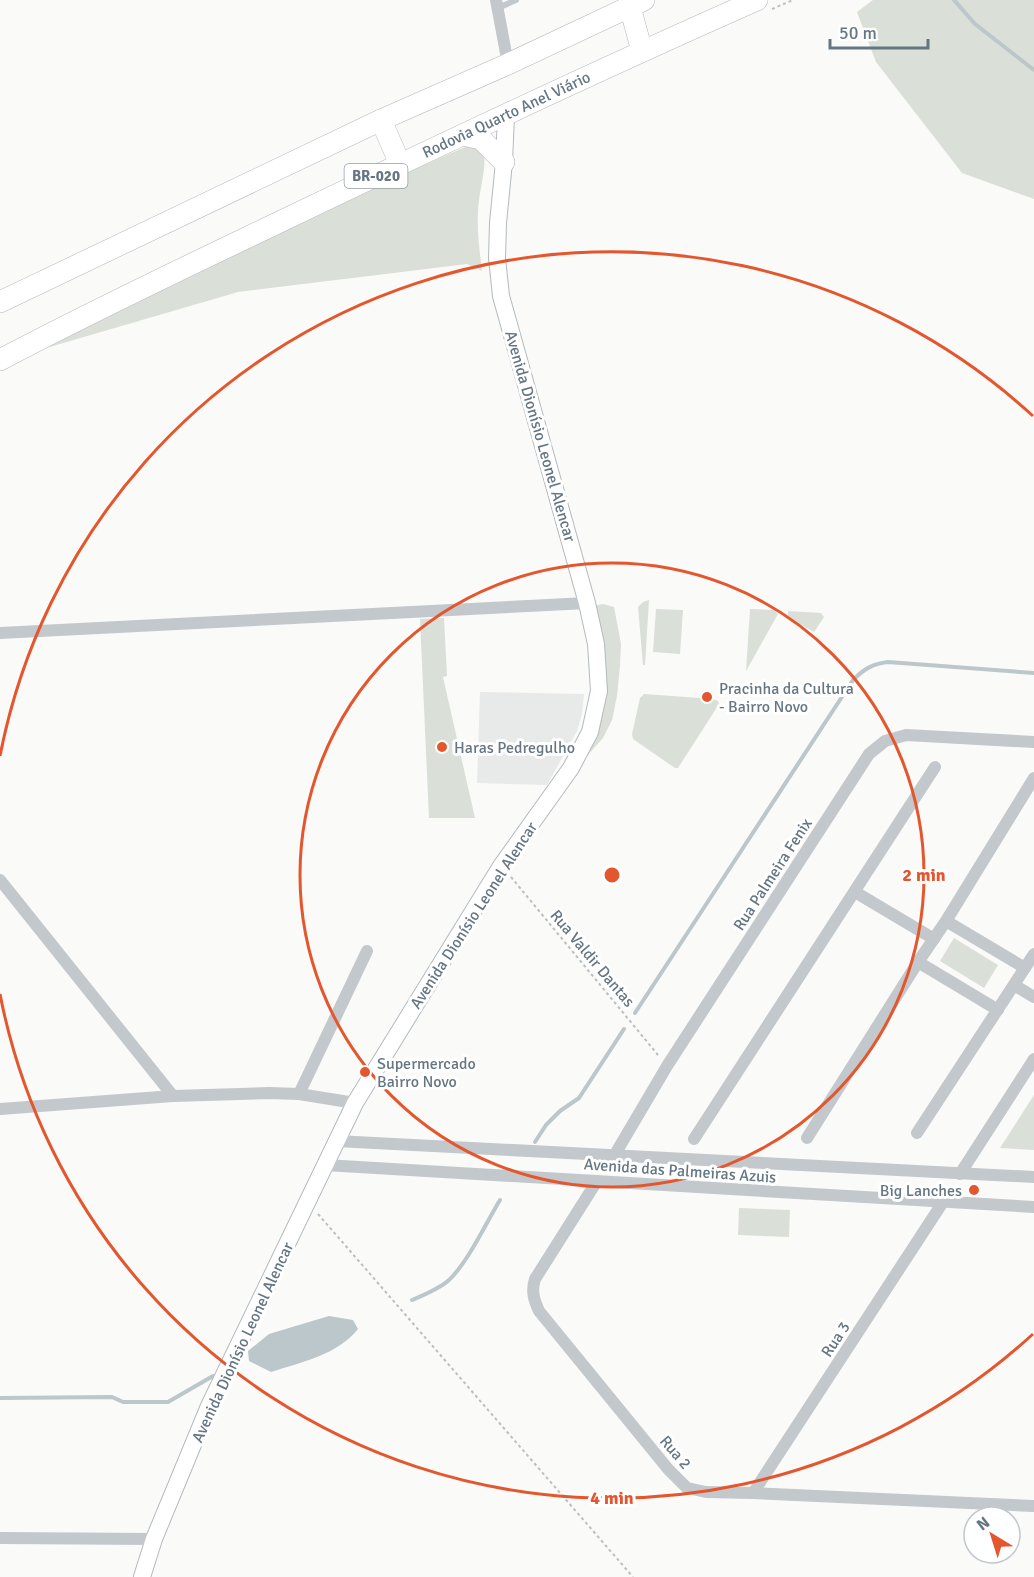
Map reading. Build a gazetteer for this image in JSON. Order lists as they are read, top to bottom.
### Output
{
  "streets": {
    "highway": ["Rodovia Quarto Anel Viário", "BR-020"],
    "street": [
      "Avenida Dionísio Leonel Alencar",
      "Rua Palmeira Fenix",
      "Avenida das Palmeiras Azuis",
      "Rua 3",
      "Rua 2"
    ],
    "path": ["Rua Valdir Dantas"]
  },
  "crossings": [
    ["Rodovia Quarto Anel Viário", "Avenida Dionísio Leonel Alencar"],
    ["Avenida Dionísio Leonel Alencar", "Rua Valdir Dantas"],
    ["Avenida Dionísio Leonel Alencar", "Avenida das Palmeiras Azuis"],
    ["Rua Palmeira Fenix", "Rua Valdir Dantas"],
    ["Rua Palmeira Fenix", "Avenida das Palmeiras Azuis"],
    ["Avenida das Palmeiras Azuis", "Rua 3"],
    ["Avenida das Palmeiras Azuis", "Rua 2"],
    ["Rua 3", "Rua 2"]
  ],
  "places": [
    "Pracinha da Cultura - Bairro Novo",
    "Haras Pedregulho",
    "Supermercado Bairro Novo",
    "Big Lanches"
  ],
  "scale_bar": "50 m",
  "north": "top left",
  "rings": ["2 min", "4 min"]
}
